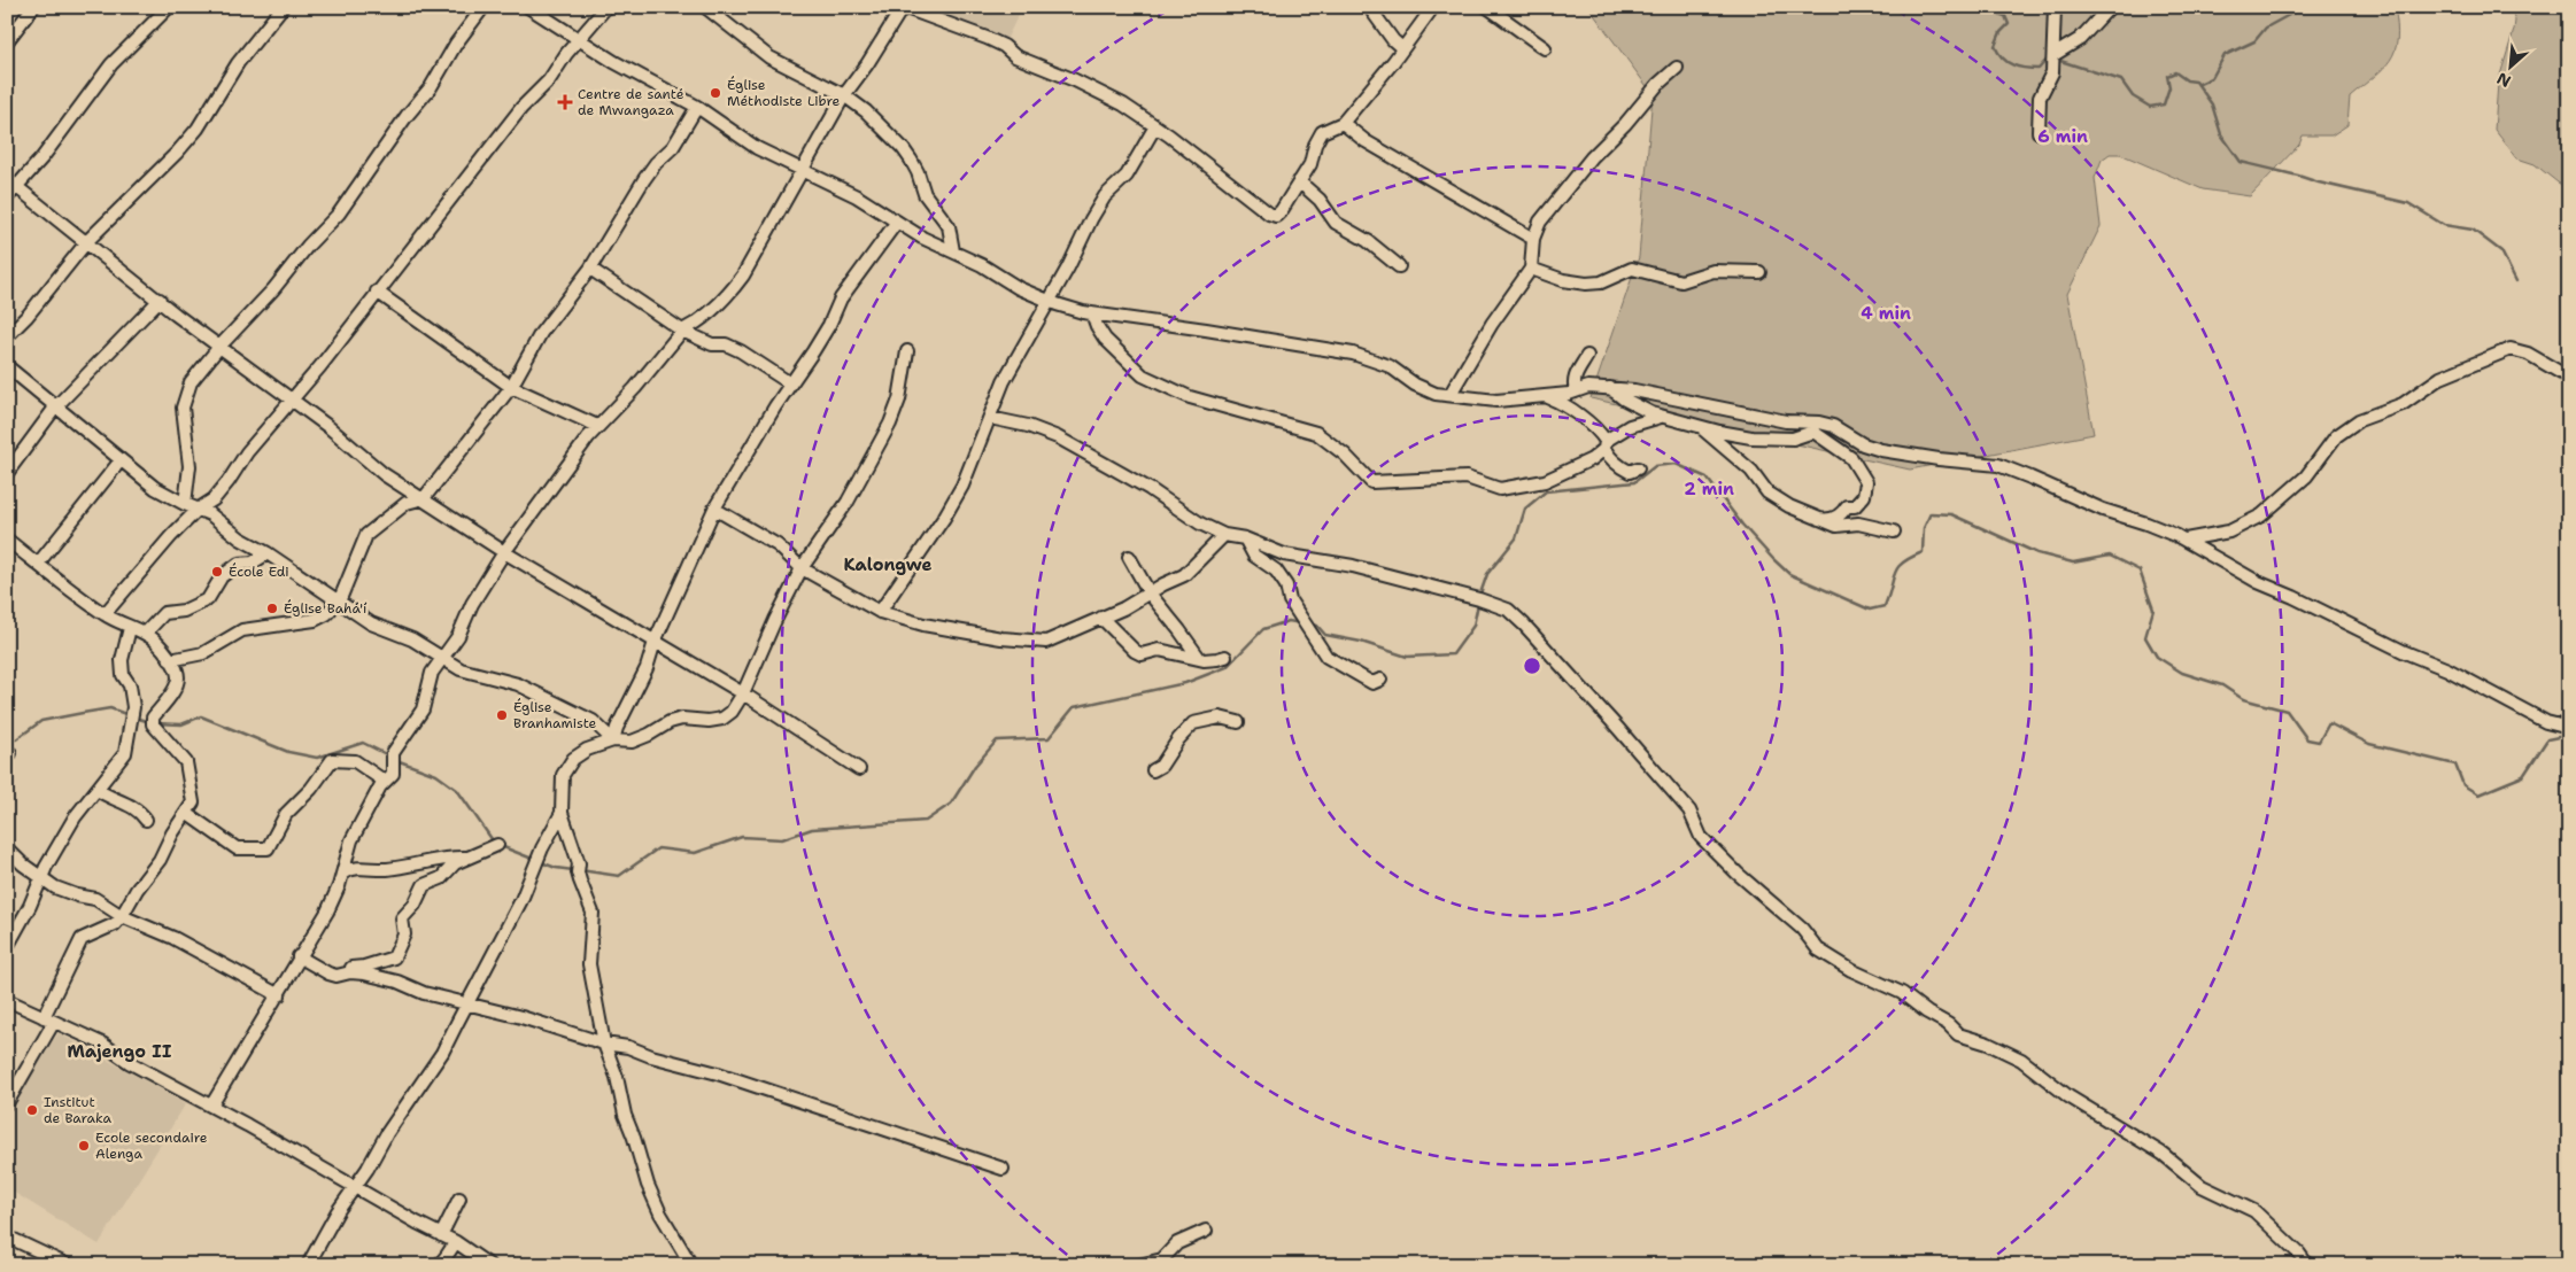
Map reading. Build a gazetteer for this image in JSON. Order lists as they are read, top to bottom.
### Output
{
  "districts": ["Kalongwe", "Majengo II"],
  "places": {
    "other": [
      "Église Méthodiste Libre",
      "École Edi",
      "Église Bahá'í",
      "Église Branhamiste",
      "Institut de Baraka",
      "Ecole secondaire Alenga"
    ],
    "health": ["Centre de santé de Mwangaza"]
  },
  "north": "bottom left",
  "rings": ["6 min", "4 min", "2 min"]
}
